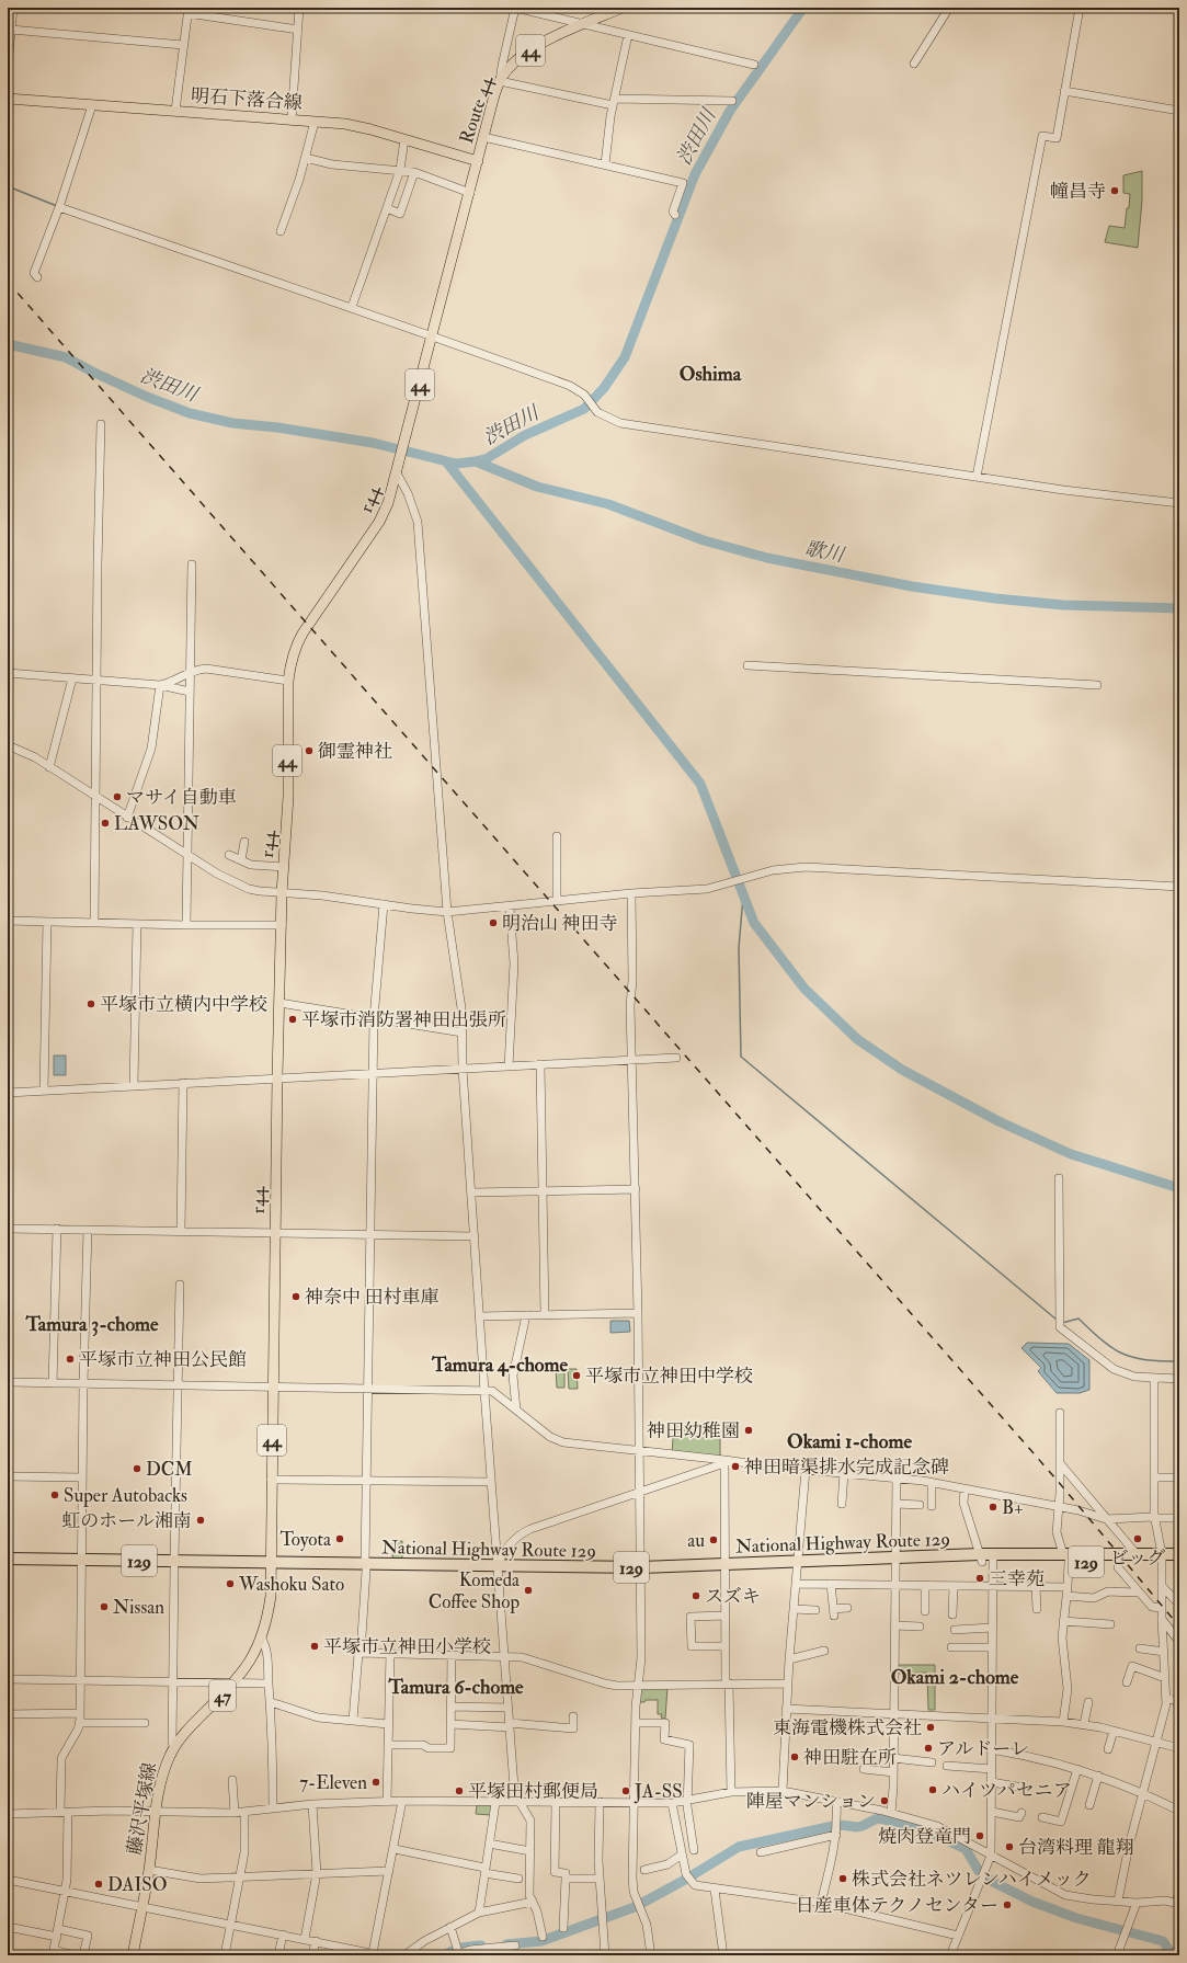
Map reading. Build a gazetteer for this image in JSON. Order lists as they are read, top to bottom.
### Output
{
  "streets": {
    "highway": ["National Highway Route 129", "129"],
    "main road": [
      "44",
      "明石下落合線",
      "Route 44",
      "r44",
      "47",
      "藤沢平塚線"
    ]
  },
  "crossings": [
    ["明石下落合線", "Route 44"],
    ["明石下落合線", "r44"],
    ["Route 44", "r44"],
    ["r44", "National Highway Route 129"],
    ["r44", "藤沢平塚線"],
    ["National Highway Route 129", "藤沢平塚線"]
  ],
  "districts": [
    "Oshima",
    "Tamura 3-chome",
    "Tamura 4-chome",
    "Okami 1-chome",
    "Okami 2-chome",
    "Tamura 6-chome"
  ],
  "water": ["渋田川", "歌川"],
  "places": [
    "幢昌寺",
    "御霊神社",
    "マサイ自動車",
    "LAWSON",
    "明治山 神田寺",
    "平塚市立横内中学校",
    "平塚市消防署神田出張所",
    "神奈中 田村車庫",
    "平塚市立神田公民館",
    "平塚市立神田中学校",
    "神田幼稚園",
    "神田暗渠排水完成記念碑",
    "DCM",
    "Super Autobacks",
    "B+",
    "虹のホール湘南",
    "Toyota",
    "ビッグ",
    "au",
    "三幸苑",
    "Washoku Sato",
    "Komeda Coffee Shop",
    "スズキ",
    "Nissan",
    "平塚市立神田小学校",
    "東海電機株式会社",
    "アルドーレ",
    "神田駐在所",
    "7-Eleven",
    "ハイツパセニア",
    "平塚田村郵便局",
    "JA-SS",
    "陣屋マンション",
    "焼肉登竜門",
    "台湾料理 龍翔",
    "株式会社ネツレンハイメック",
    "DAISO",
    "日産車体テクノセンター"
  ]
}
